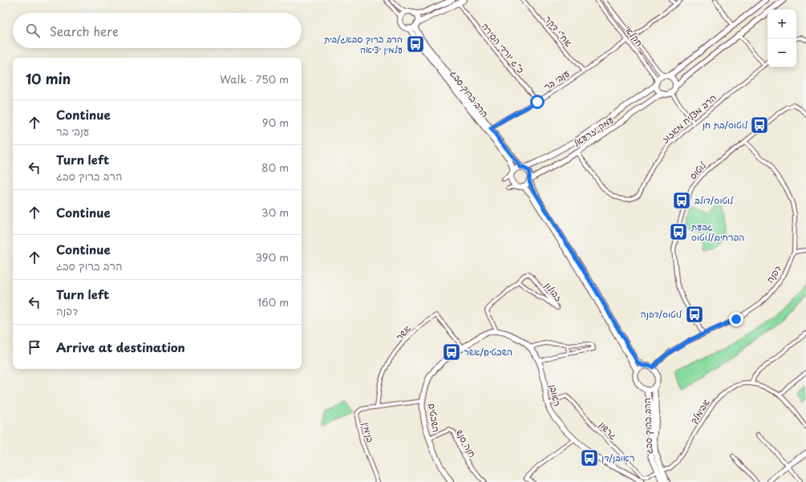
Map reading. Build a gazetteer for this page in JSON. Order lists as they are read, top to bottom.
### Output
{
  "streets": {
    "street": [
      "אח\"י דקר",
      "חקלאי",
      "כ\"ג יורדי הסירה",
      "ענבי בר",
      "הרב ברוך סבג",
      "הרב מצליח מאזוז",
      "עמק יזרעאל",
      "לוטוס",
      "דפנה",
      "זבולון",
      "אשר",
      "ראובן",
      "אבימלך",
      "השבטים",
      "גרשון",
      "בנימין",
      "חנה סנש"
    ]
  },
  "crossings": [
    ["אח\"י דקר", "ענבי בר"],
    ["חקלאי", "ענבי בר"],
    ["חקלאי", "עמק יזרעאל"],
    ["כ\"ג יורדי הסירה", "ענבי בר"],
    ["ענבי בר", "הרב ברוך סבג"],
    ["הרב ברוך סבג", "עמק יזרעאל"],
    ["הרב ברוך סבג", "דפנה"],
    ["הרב ברוך סבג", "אבימלך"],
    ["הרב ברוך סבג", "גרשון"],
    ["הרב מצליח מאזוז", "עמק יזרעאל"],
    ["לוטוס", "דפנה"],
    ["זבולון", "ראובן"],
    ["אשר", "השבטים"],
    ["אשר", "בנימין"],
    ["ראובן", "גרשון"],
    ["אבימלך", "גרשון"],
    ["השבטים", "בנימין"],
    ["השבטים", "חנה סנש"]
  ],
  "places": {
    "bus stop": [
      "הרב ברוך סבאג/בית עלמין יציאה",
      "לוטוס/בת חן",
      "לוטוס/דולב",
      "גבעת הפרחים/לוטוס",
      "לוטוס/דפנה",
      "השבטים/אשר",
      "ראובן/דן"
    ]
  },
  "page": {
    "map_buttons": ["+", "−"],
    "search": "Search here",
    "heading": ["10 min", "Walk · 750 m"],
    "list": [
      ["Continue", "ענבי בר", "90 m"],
      ["Turn left", "הרב ברוך סבג", "80 m"],
      ["Continue", "30 m"],
      ["Continue", "הרב ברוך סבג", "390 m"],
      ["Turn left", "דפנה", "160 m"],
      "Arrive at destination"
    ]
  }
}
